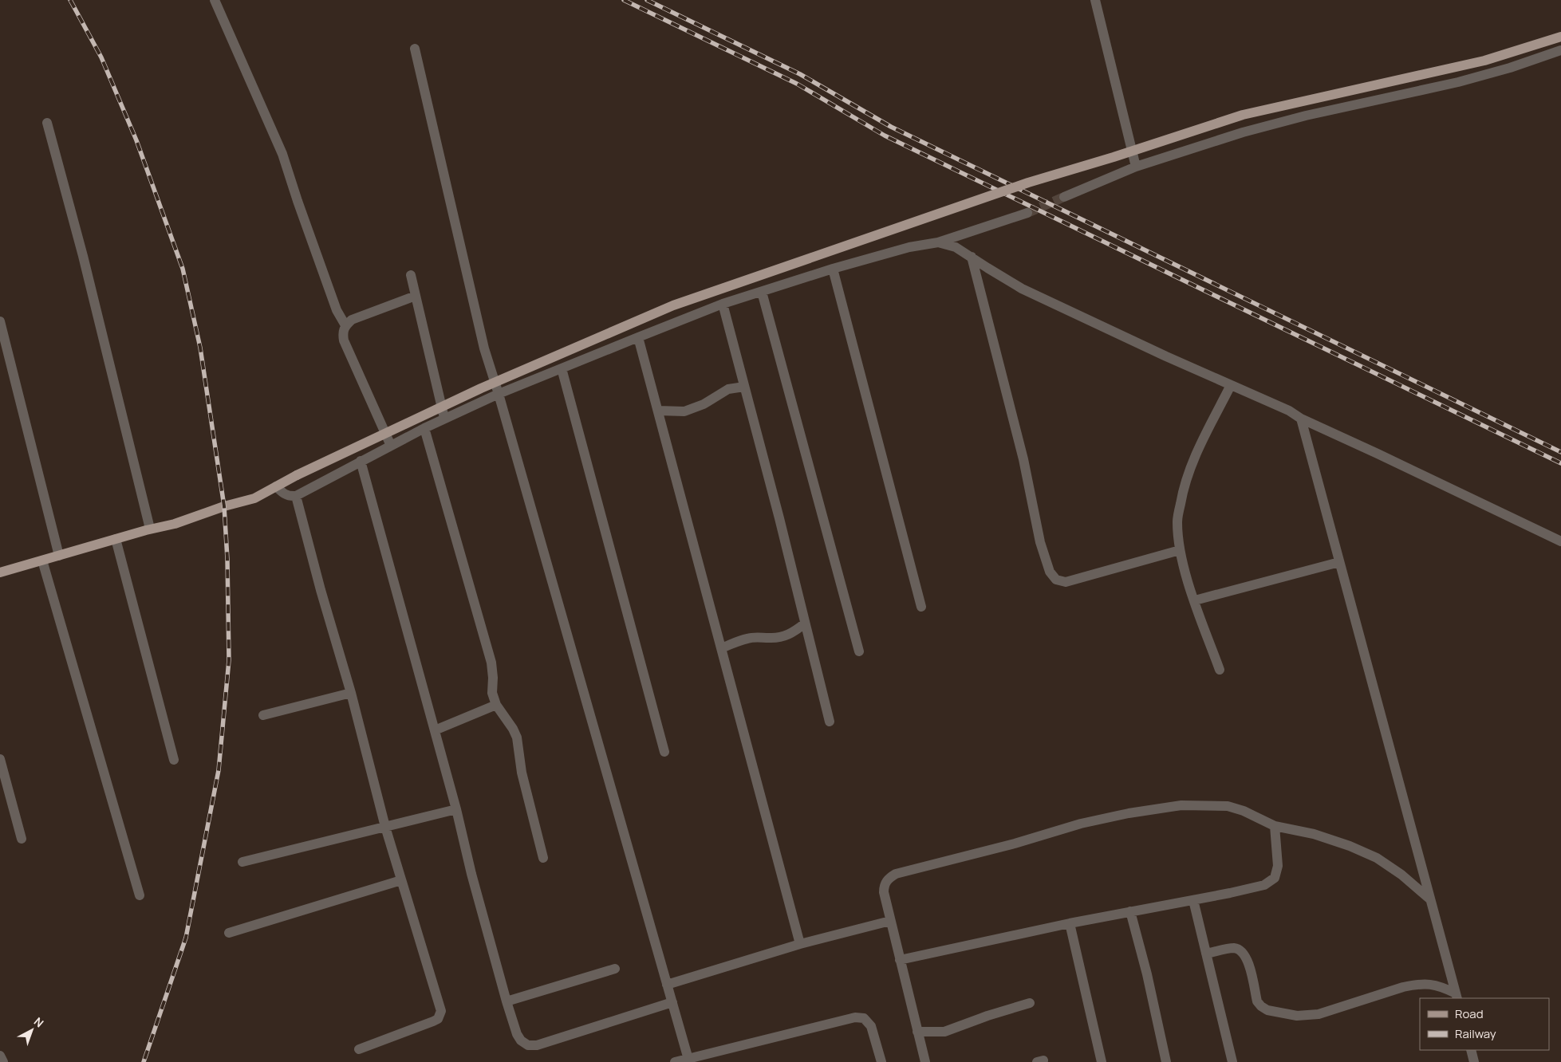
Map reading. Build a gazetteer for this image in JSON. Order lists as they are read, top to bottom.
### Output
{
  "legend": ["Road", "Railway"],
  "north": "top right"
}
